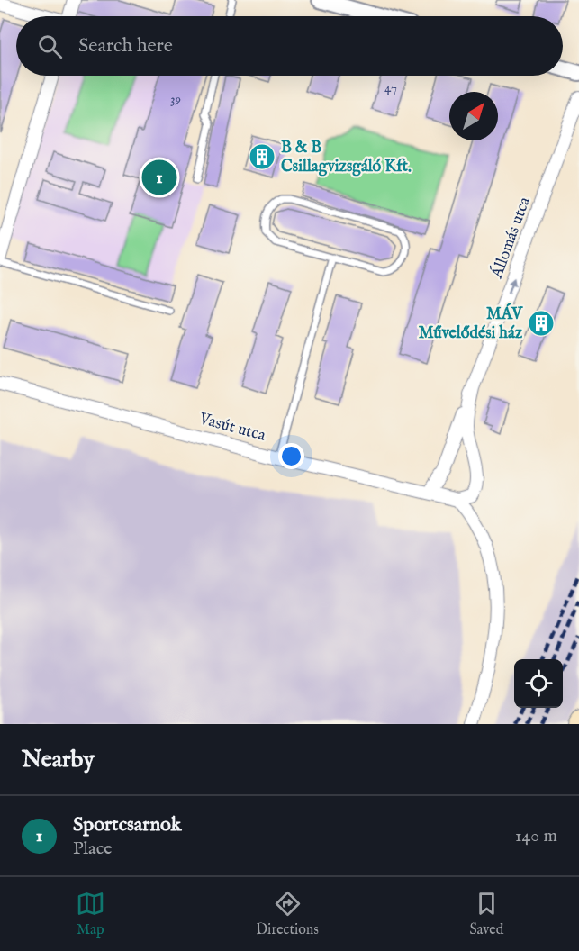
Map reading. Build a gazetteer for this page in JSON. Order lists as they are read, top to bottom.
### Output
{
  "streets": {
    "street": ["Állomás utca", "Vasút utca"]
  },
  "crossings": [
    ["Állomás utca", "Vasút utca"]
  ],
  "one_way": ["Állomás utca"],
  "places": {
    "building": ["B & B Csillagvizsgáló Kft.", "MÁV Művelődési ház"]
  },
  "house_numbers": ["47", "39"],
  "north": "top right",
  "page": {
    "search": "Search here",
    "pins": "1",
    "heading": "Nearby",
    "list": [
      {
        "mark": "1",
        "name": "Sportcsarnok",
        "note": "Place",
        "value": "140 m"
      }
    ],
    "nav": ["Map", "Directions", "Saved"]
  }
}
